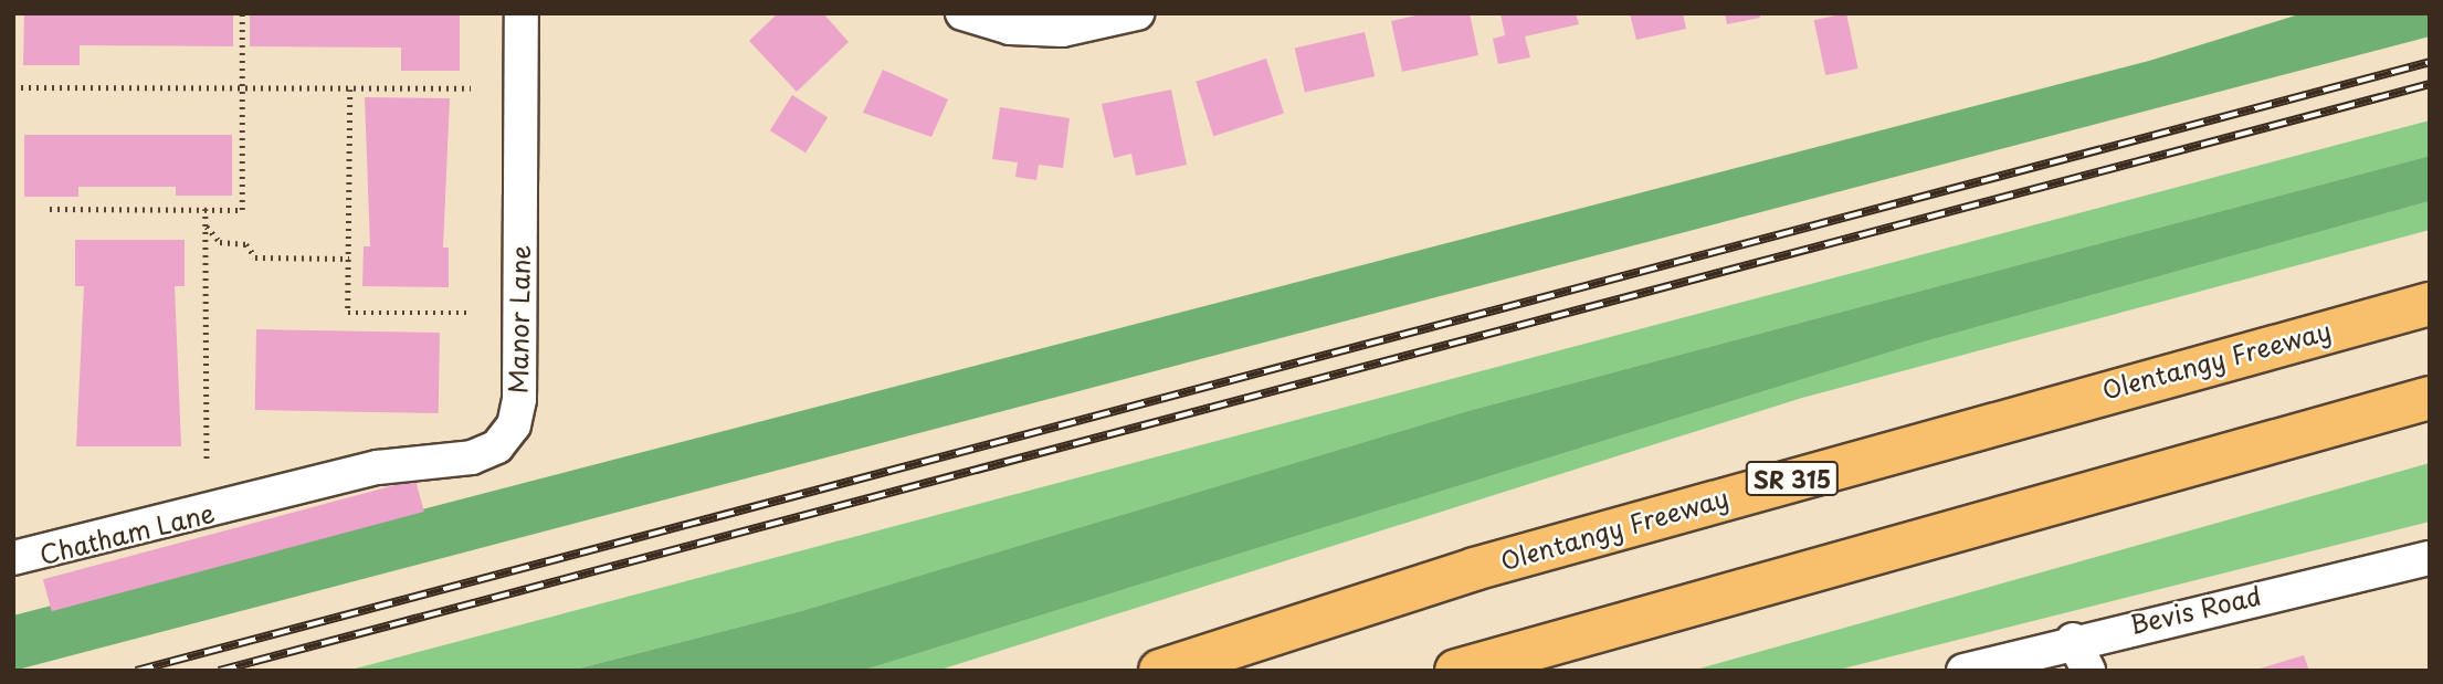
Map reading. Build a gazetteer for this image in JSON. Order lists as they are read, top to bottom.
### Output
{
  "streets": {
    "highway": ["Olentangy Freeway", "SR 315"],
    "street": ["Manor Lane", "Chatham Lane", "Bevis Road"]
  },
  "crossings": [
    ["Manor Lane", "Chatham Lane"]
  ]
}
